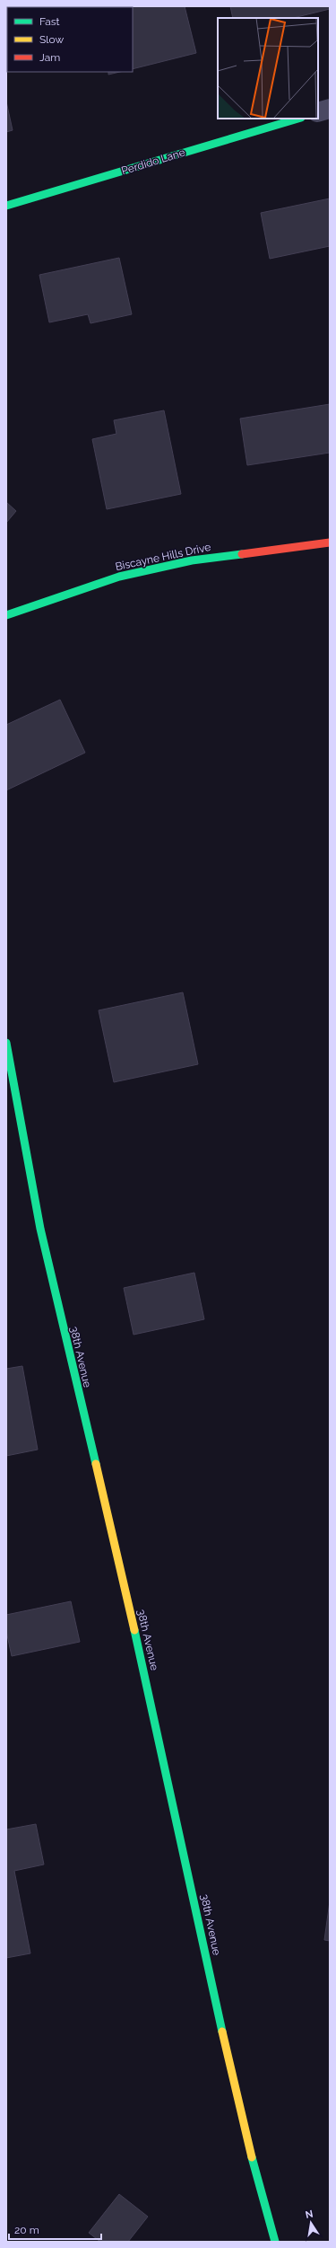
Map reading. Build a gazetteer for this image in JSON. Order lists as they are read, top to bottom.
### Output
{
  "streets": {
    "street": ["Perdido Lane", "Biscayne Hills Drive", "38th Avenue"]
  },
  "legend": ["Fast", "Slow", "Jam"],
  "scale_bar": "20 m",
  "north": "top"
}
